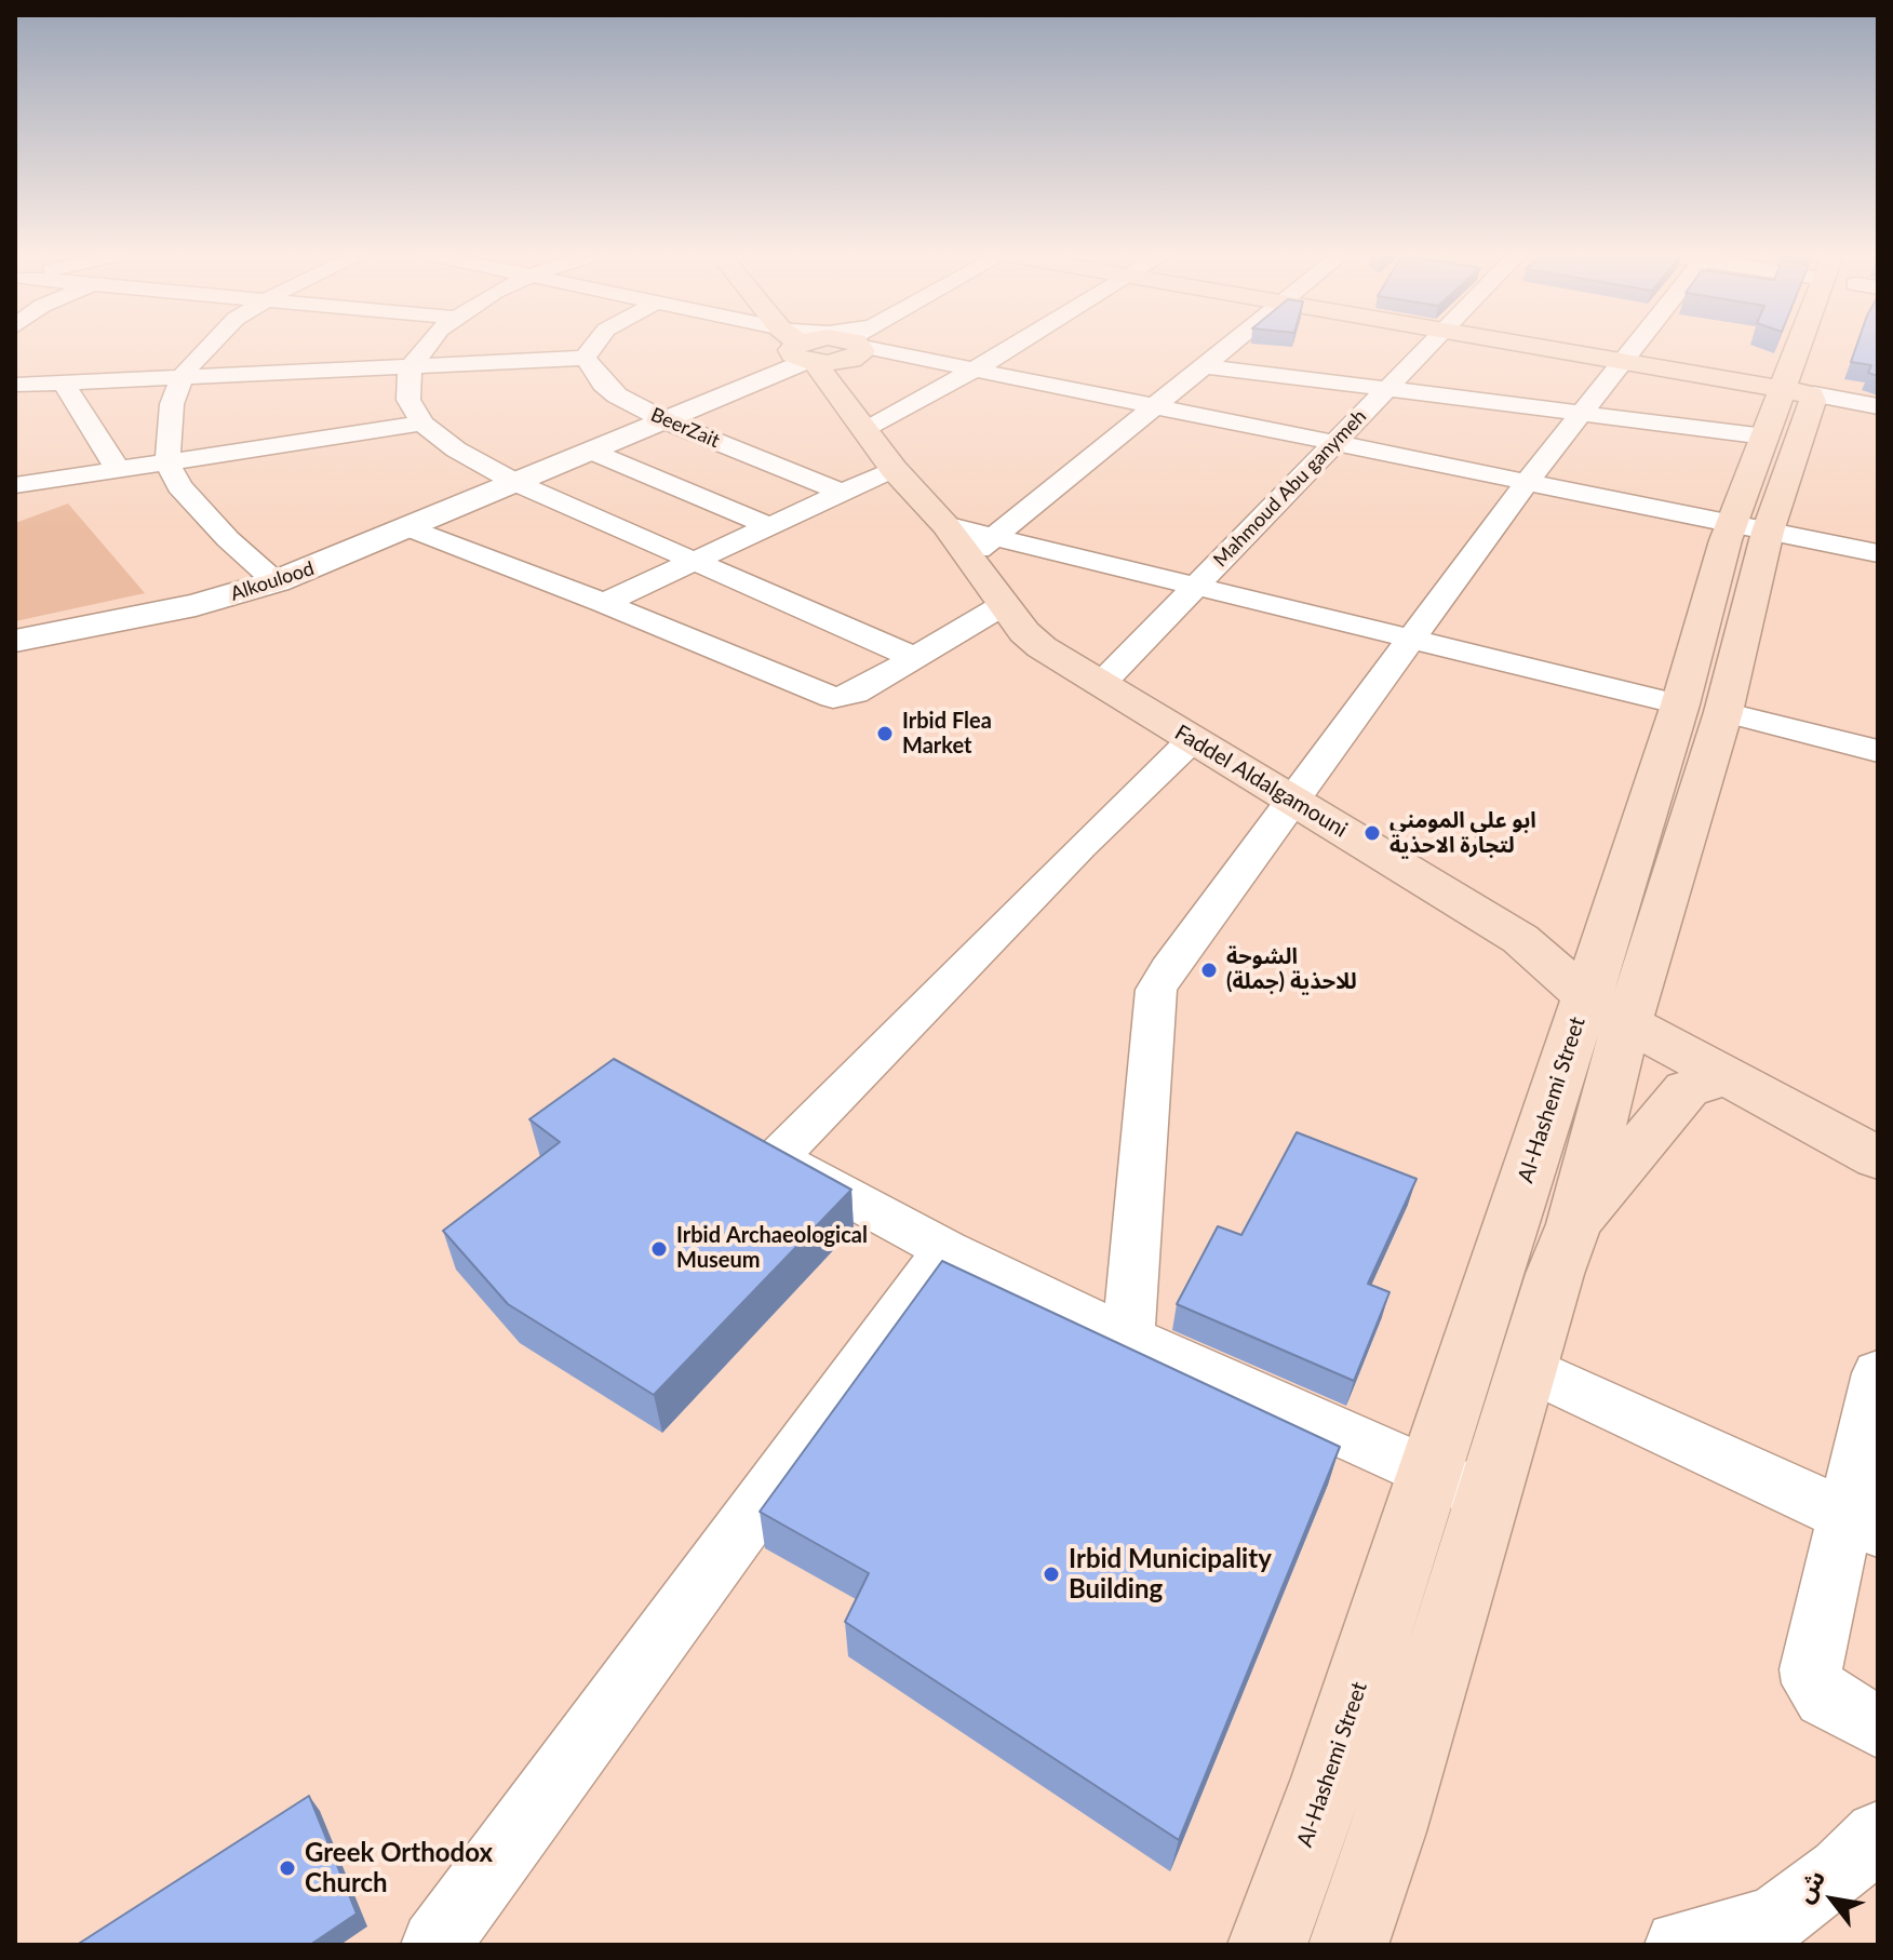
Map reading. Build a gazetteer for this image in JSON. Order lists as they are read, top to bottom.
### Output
{
  "streets": {
    "main road": ["Faddel Aldalgamouni", "Al-Hashemi Street"],
    "street": ["BeerZait", "Mahmoud Abu ganymeh", "Alkoulood"]
  },
  "crossings": [
    ["BeerZait", "Alkoulood"],
    ["Mahmoud Abu ganymeh", "Faddel Aldalgamouni"],
    ["Faddel Aldalgamouni", "Al-Hashemi Street"]
  ],
  "places": [
    "Irbid Flea Market",
    "ابو علي المومني لتجارة الاحذية",
    "الشوحة للاحذية (جملة)",
    "Irbid Archaeological Museum",
    "Irbid Municipality Building",
    "Greek Orthodox Church"
  ],
  "north": "top left"
}
